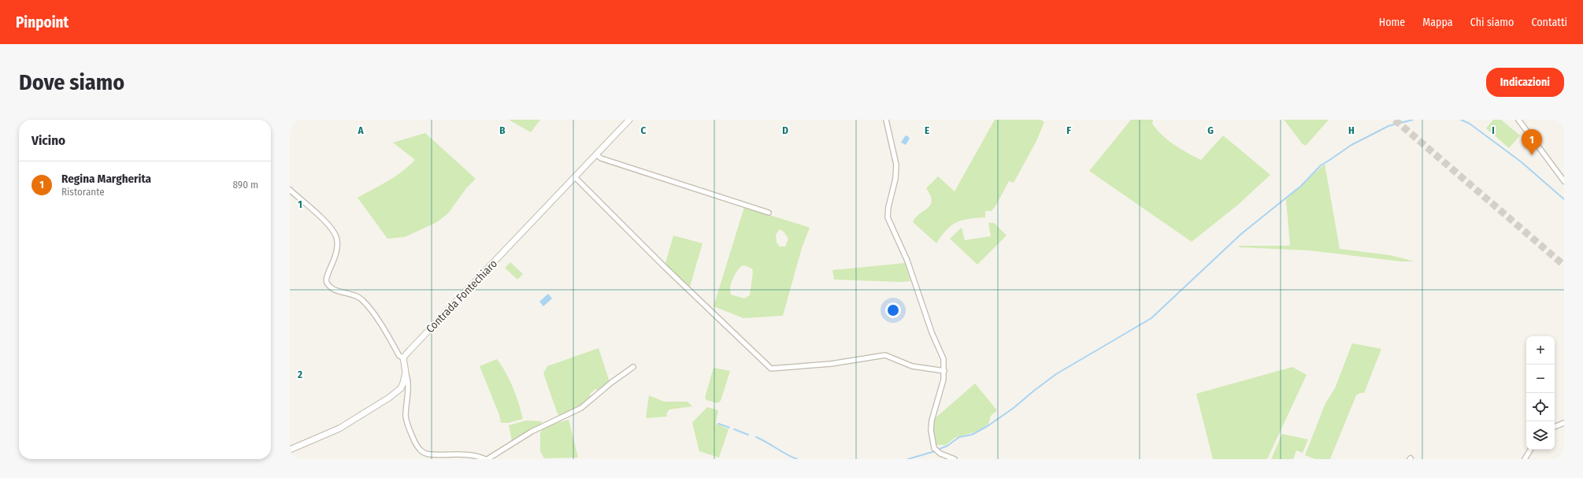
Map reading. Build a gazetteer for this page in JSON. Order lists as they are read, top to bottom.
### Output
{
  "streets": {
    "street": ["Contrada Fontechiaro"]
  },
  "page": {
    "header": "Pinpoint",
    "nav": [
      "Home",
      "Mappa",
      "Chi siamo",
      "Contatti"
    ],
    "buttons": "Indicazioni",
    "title": "Dove siamo",
    "heading": "Vicino",
    "pins": "1",
    "list": [
      {
        "mark": "1",
        "name": "Regina Margherita",
        "note": "Ristorante",
        "value": "890 m"
      }
    ],
    "map_buttons": ["+", "−"]
  },
  "grid": {
    "columns": [
      "A",
      "B",
      "C",
      "D",
      "E",
      "F",
      "G",
      "H",
      "I"
    ],
    "rows": ["1", "2"]
  }
}
